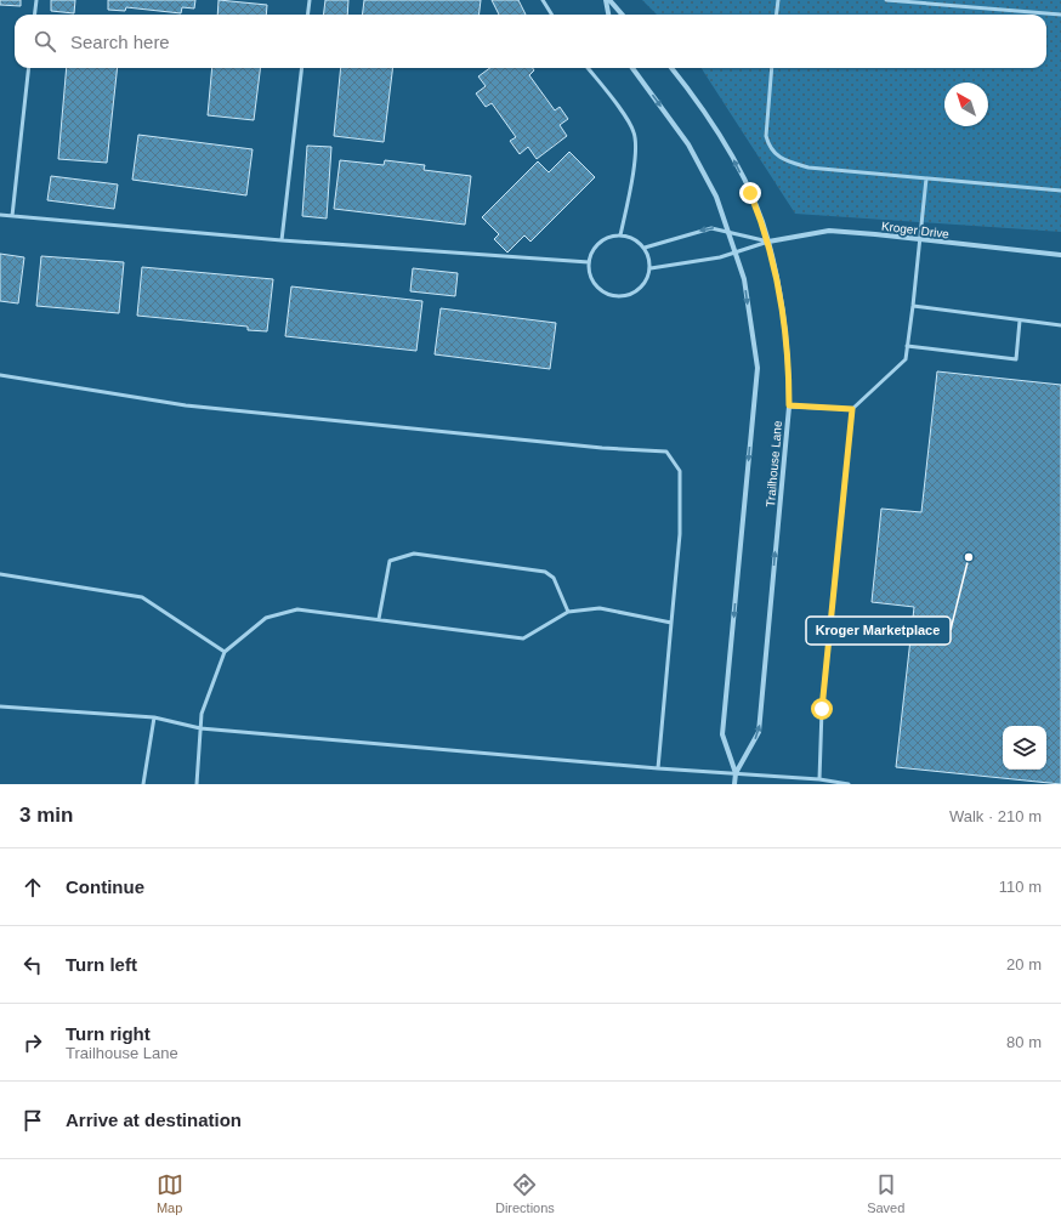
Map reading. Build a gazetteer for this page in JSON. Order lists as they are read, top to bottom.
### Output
{
  "streets": {
    "street": ["Kroger Drive", "Trailhouse Lane"]
  },
  "crossings": [
    ["Kroger Drive", "Trailhouse Lane"]
  ],
  "places": ["Kroger Marketplace"],
  "north": "top left",
  "page": {
    "search": "Search here",
    "heading": ["3 min", "Walk · 210 m"],
    "list": [
      ["Continue", "110 m"],
      ["Turn left", "20 m"],
      ["Turn right", "Trailhouse Lane", "80 m"],
      "Arrive at destination"
    ],
    "nav": ["Map", "Directions", "Saved"]
  }
}
